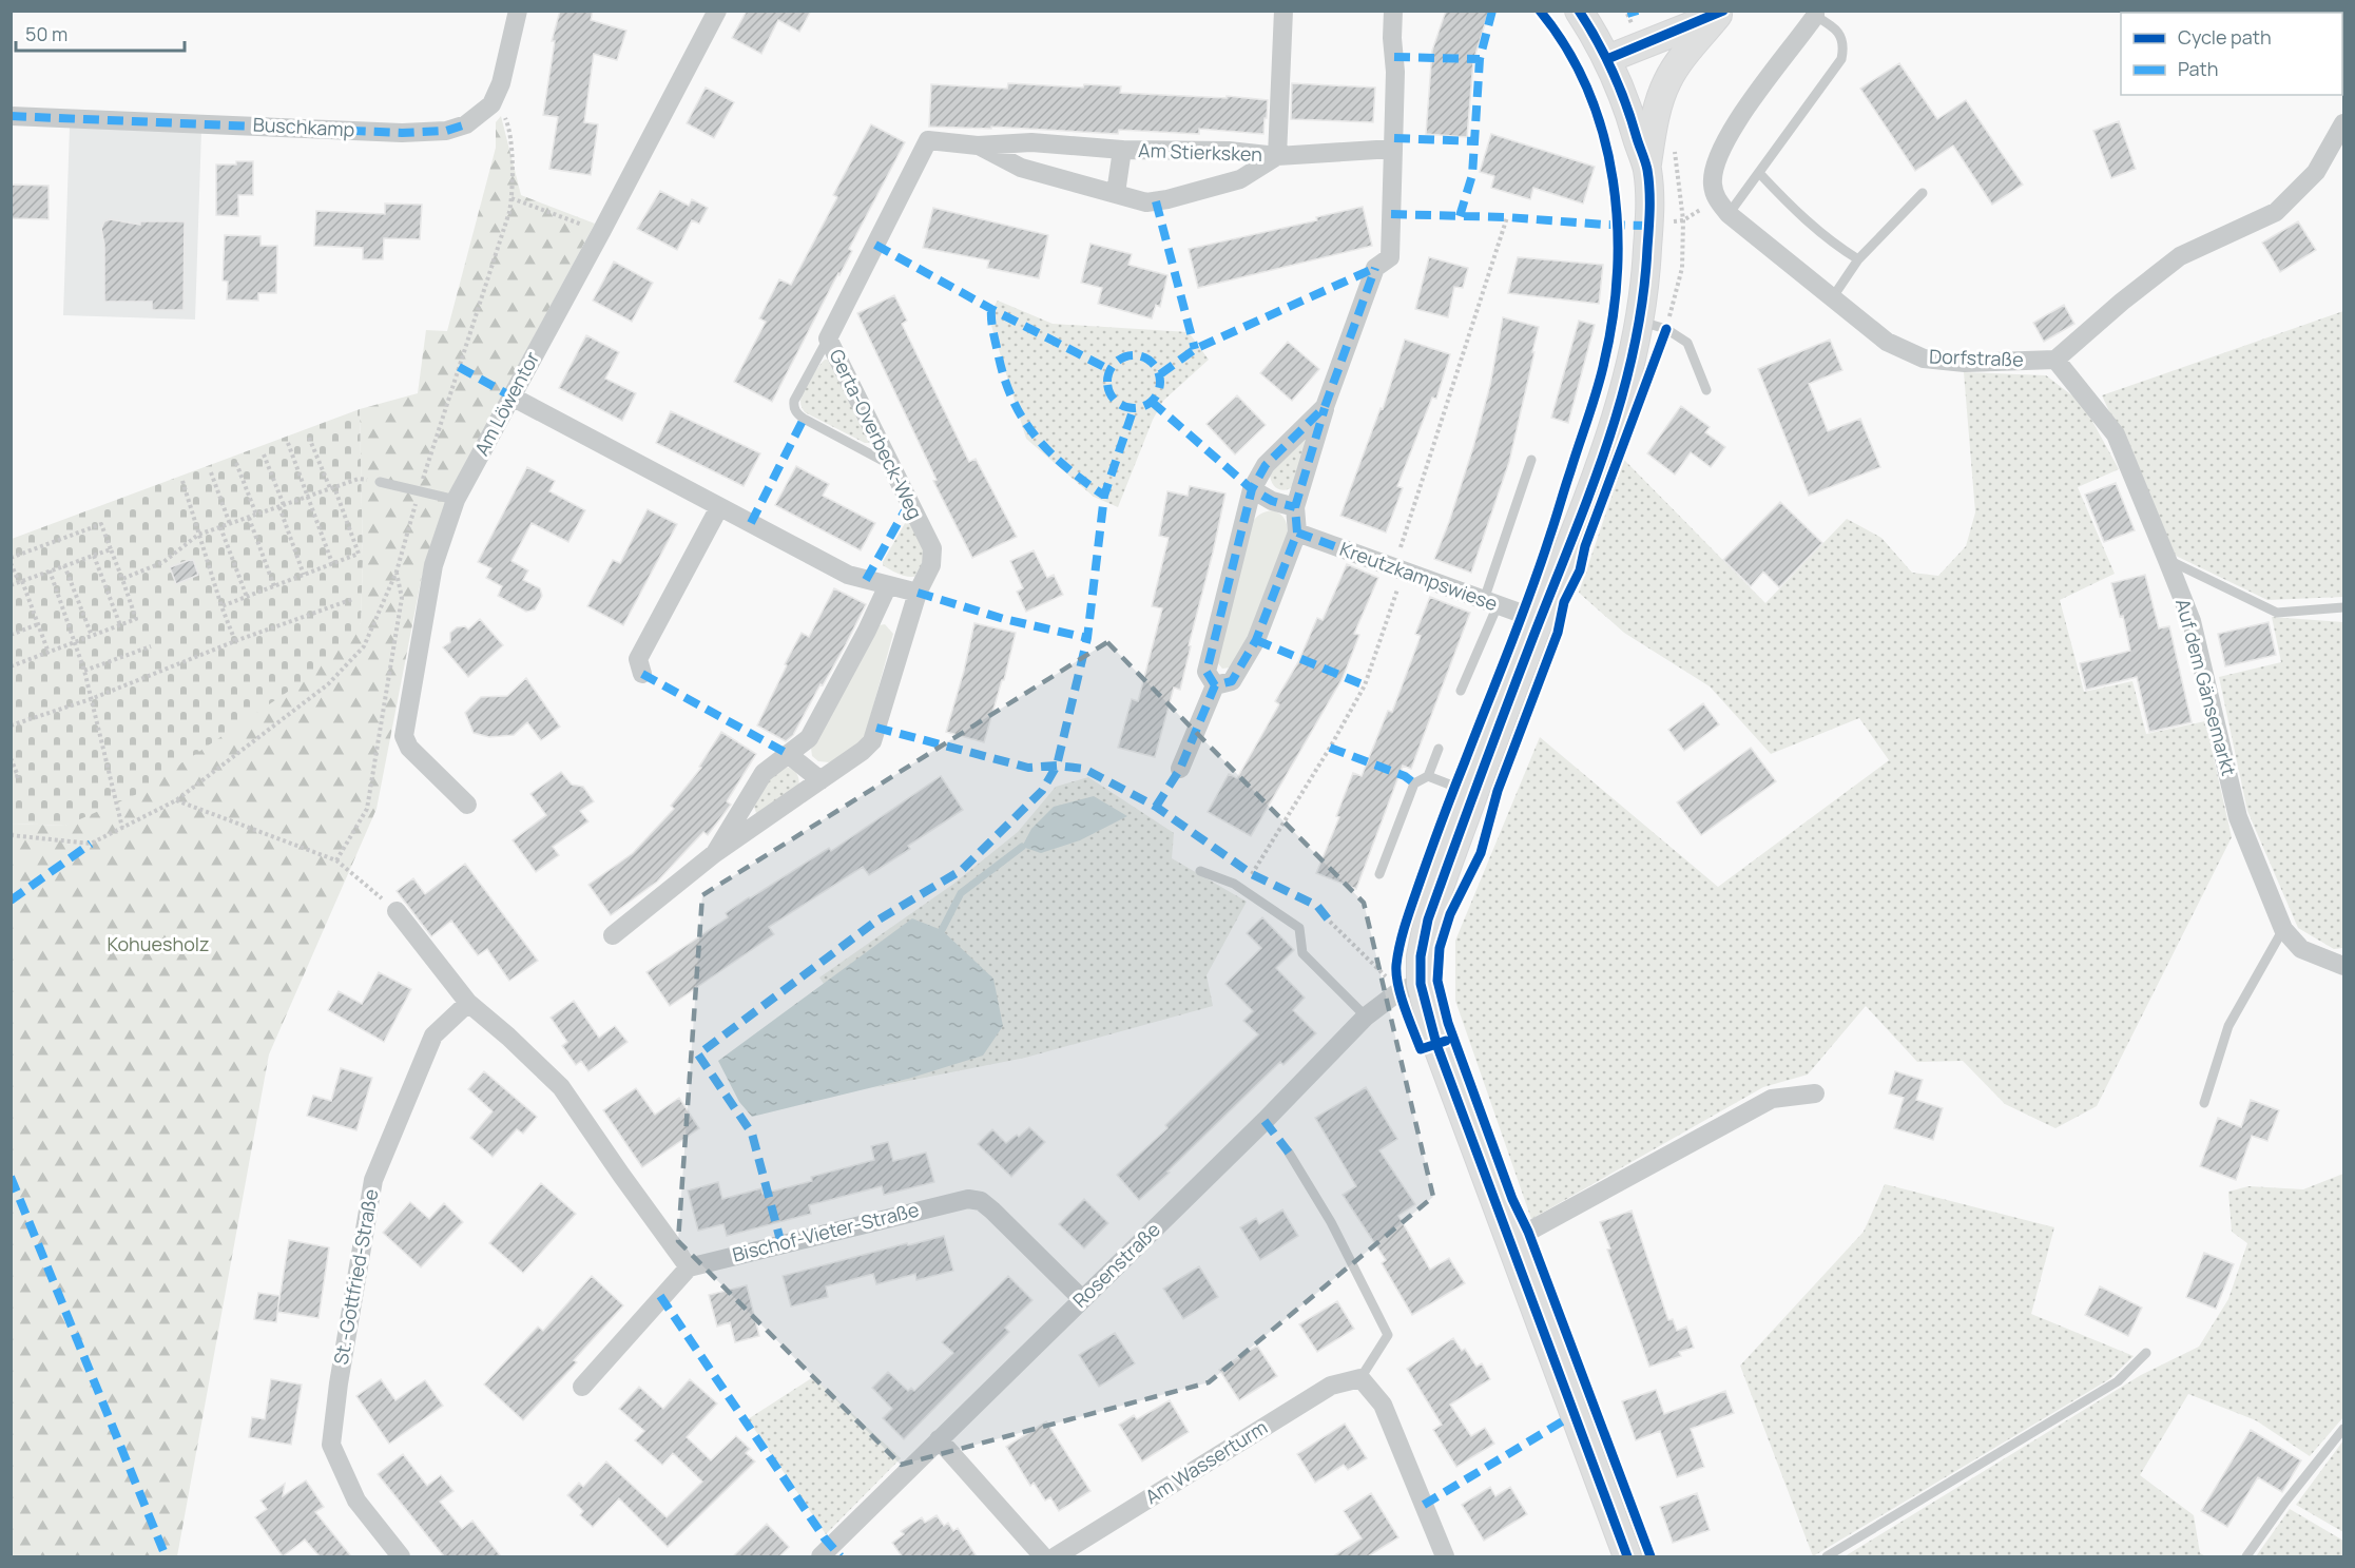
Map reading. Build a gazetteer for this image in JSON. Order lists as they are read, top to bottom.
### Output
{
  "streets": {
    "street": [
      "Buschkamp",
      "Am Stierksken",
      "Dorfstraße",
      "Am Löwentor",
      "Gerta-Overbeck-Weg",
      "Kreutzkampswiese",
      "Auf dem Gänsemarkt",
      "Bischof-Vieter-Straße",
      "Rosenstraße",
      "St.-Gottfried-Straße",
      "Am Wasserturm"
    ]
  },
  "crossings": [
    ["Am Stierksken", "Gerta-Overbeck-Weg"],
    ["Dorfstraße", "Auf dem Gänsemarkt"],
    ["Bischof-Vieter-Straße", "Rosenstraße"]
  ],
  "parks": ["Kohuesholz"],
  "legend": ["Cycle path", "Path"],
  "scale_bar": "50 m"
}
